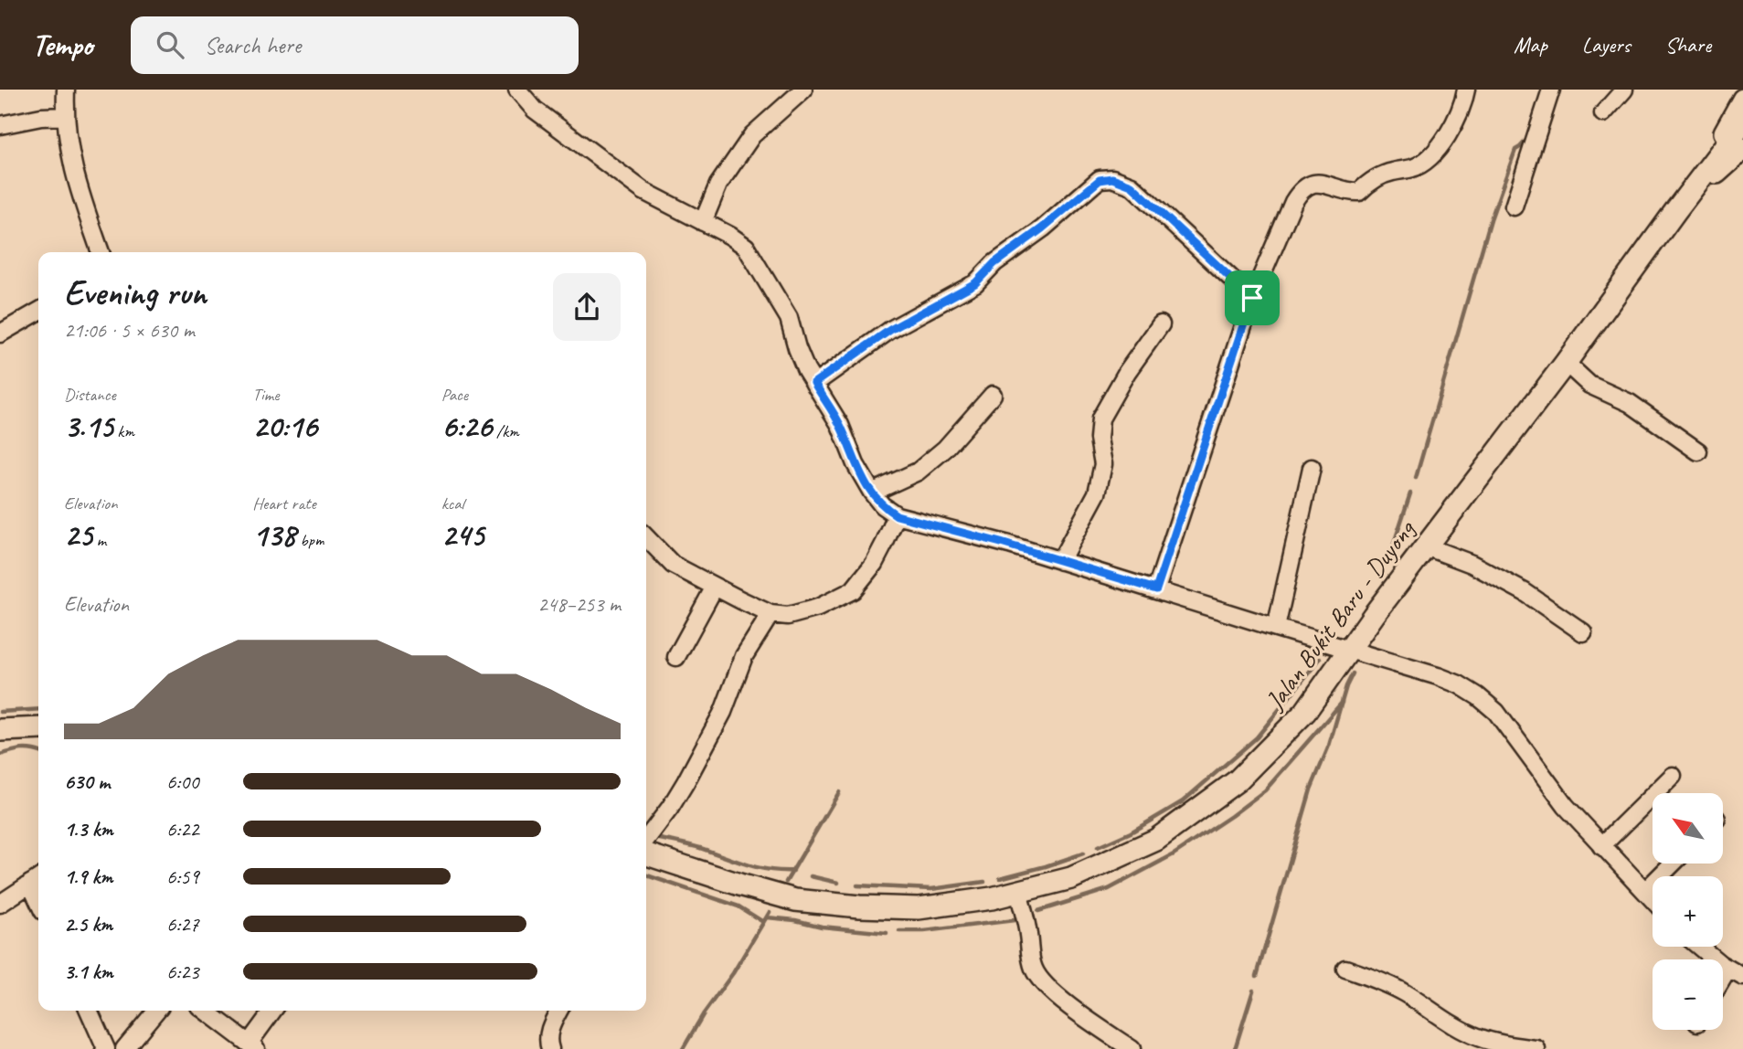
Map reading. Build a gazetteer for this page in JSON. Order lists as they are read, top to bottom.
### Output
{
  "streets": {
    "main road": ["Jalan Bukit Baru - Duyong"]
  },
  "north": "top left",
  "page": {
    "header": "Tempo",
    "search": "Search here",
    "nav": ["Map", "Layers", "Share"],
    "heading": ["Evening run", "21:06 · 5 × 630 m"],
    "stats": [
      ["Distance", "3.15 km"],
      ["Time", "20:16"],
      ["Pace", "6:26 /km"],
      ["Elevation", "25 m"],
      ["Heart rate", "138 bpm"],
      ["kcal", "245"]
    ],
    "chart": ["Elevation", "248–253 m"],
    "list": [
      {
        "name": "630 m",
        "note": "6:00"
      },
      {
        "name": "1.3 km",
        "note": "6:22"
      },
      {
        "name": "1.9 km",
        "note": "6:59"
      },
      {
        "name": "2.5 km",
        "note": "6:27"
      },
      {
        "name": "3.1 km",
        "note": "6:23"
      }
    ],
    "map_buttons": ["+", "−"]
  }
}
